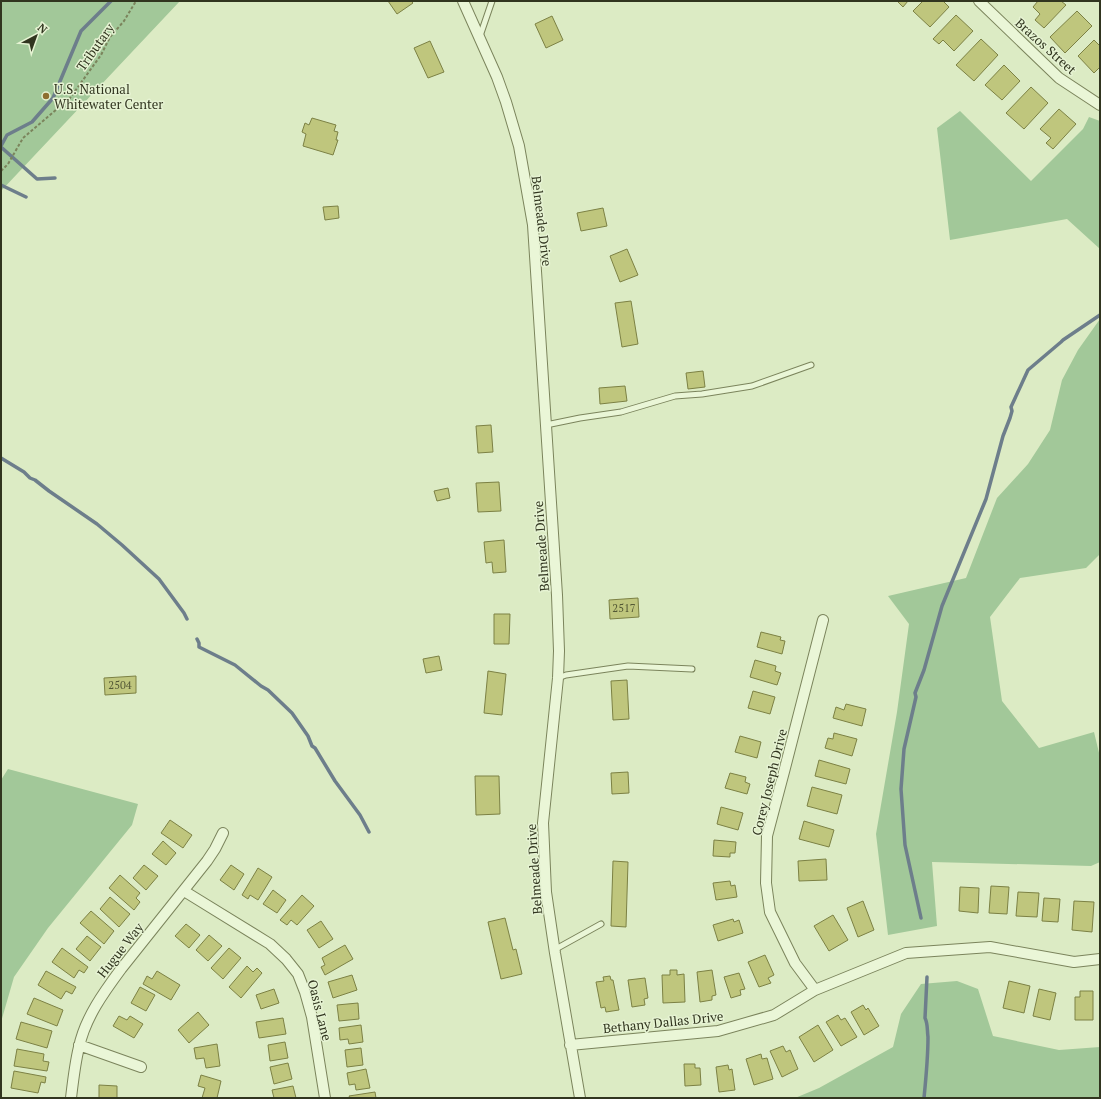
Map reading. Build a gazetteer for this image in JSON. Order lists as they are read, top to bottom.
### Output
{
  "streets": {
    "street": [
      "Brazos Street",
      "Belmeade Drive",
      "Corey Joseph Drive",
      "Hugue Way",
      "Oasis Lane",
      "Bethany Dallas Drive"
    ],
    "path": ["Tributary"]
  },
  "crossings": [
    ["Belmeade Drive", "Bethany Dallas Drive"],
    ["Corey Joseph Drive", "Bethany Dallas Drive"],
    ["Hugue Way", "Oasis Lane"]
  ],
  "places": ["U.S. National Whitewater Center"],
  "house_numbers": ["2517", "2504"],
  "north": "top right"
}
